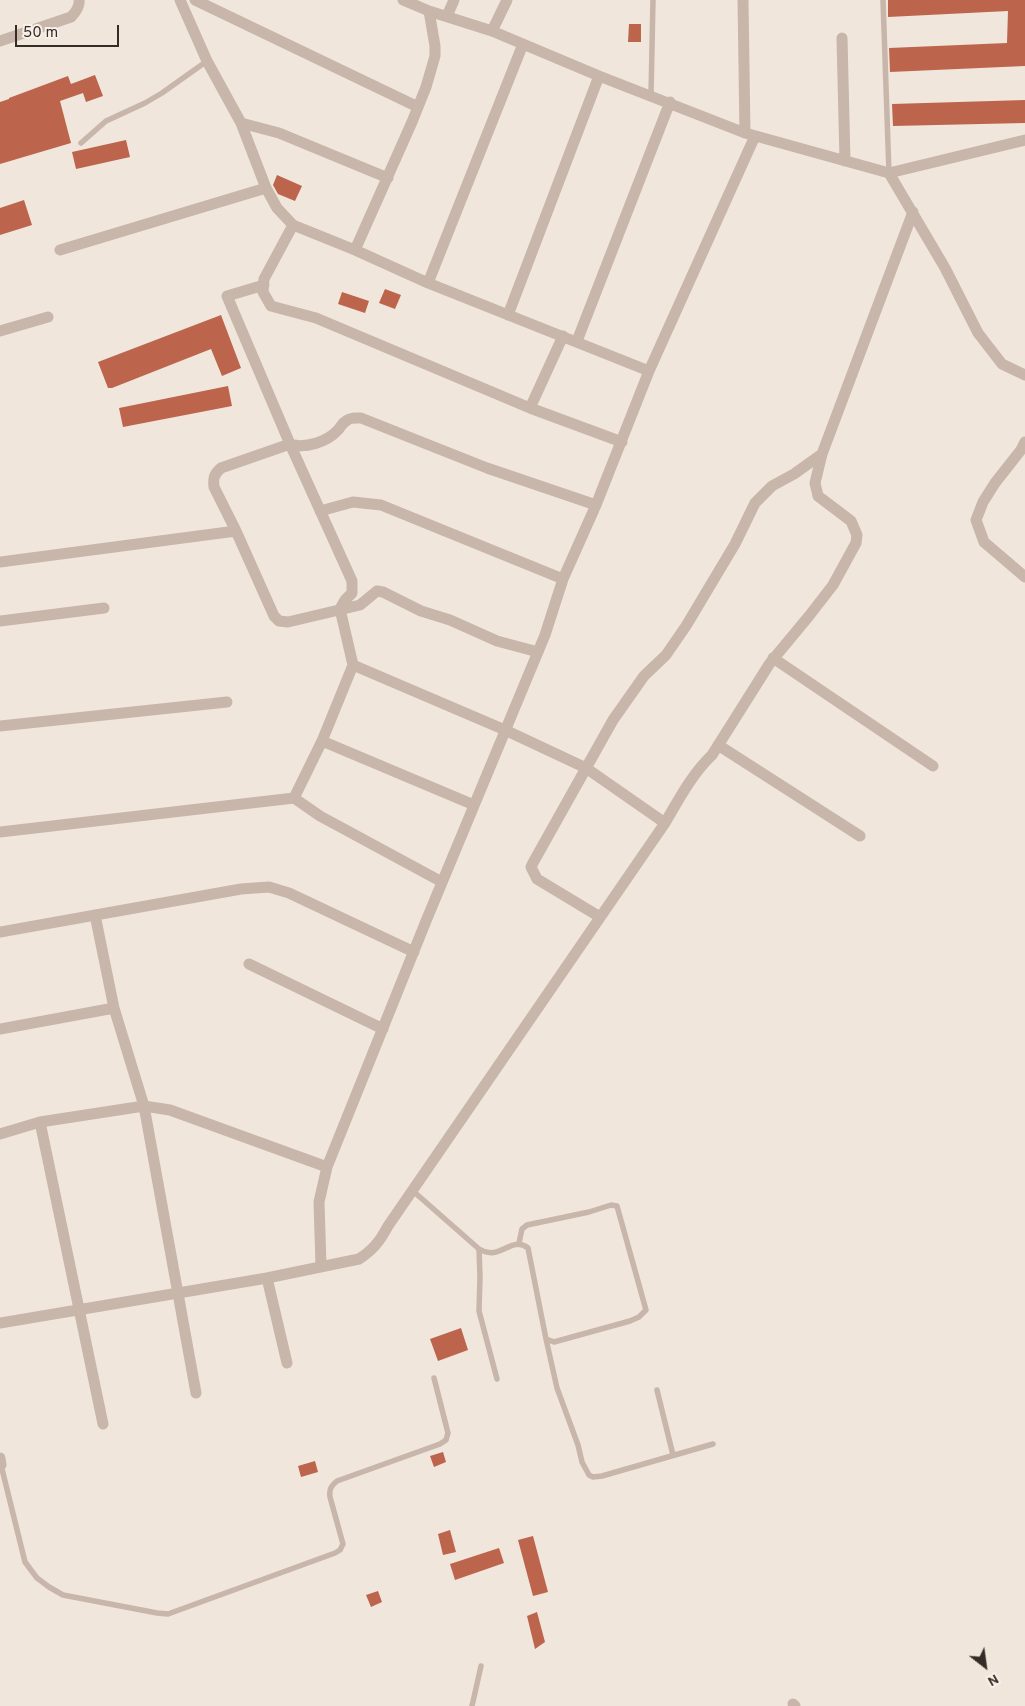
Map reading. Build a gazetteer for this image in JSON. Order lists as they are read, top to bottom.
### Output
{
  "scale_bar": "50 m",
  "north": "bottom right"
}
